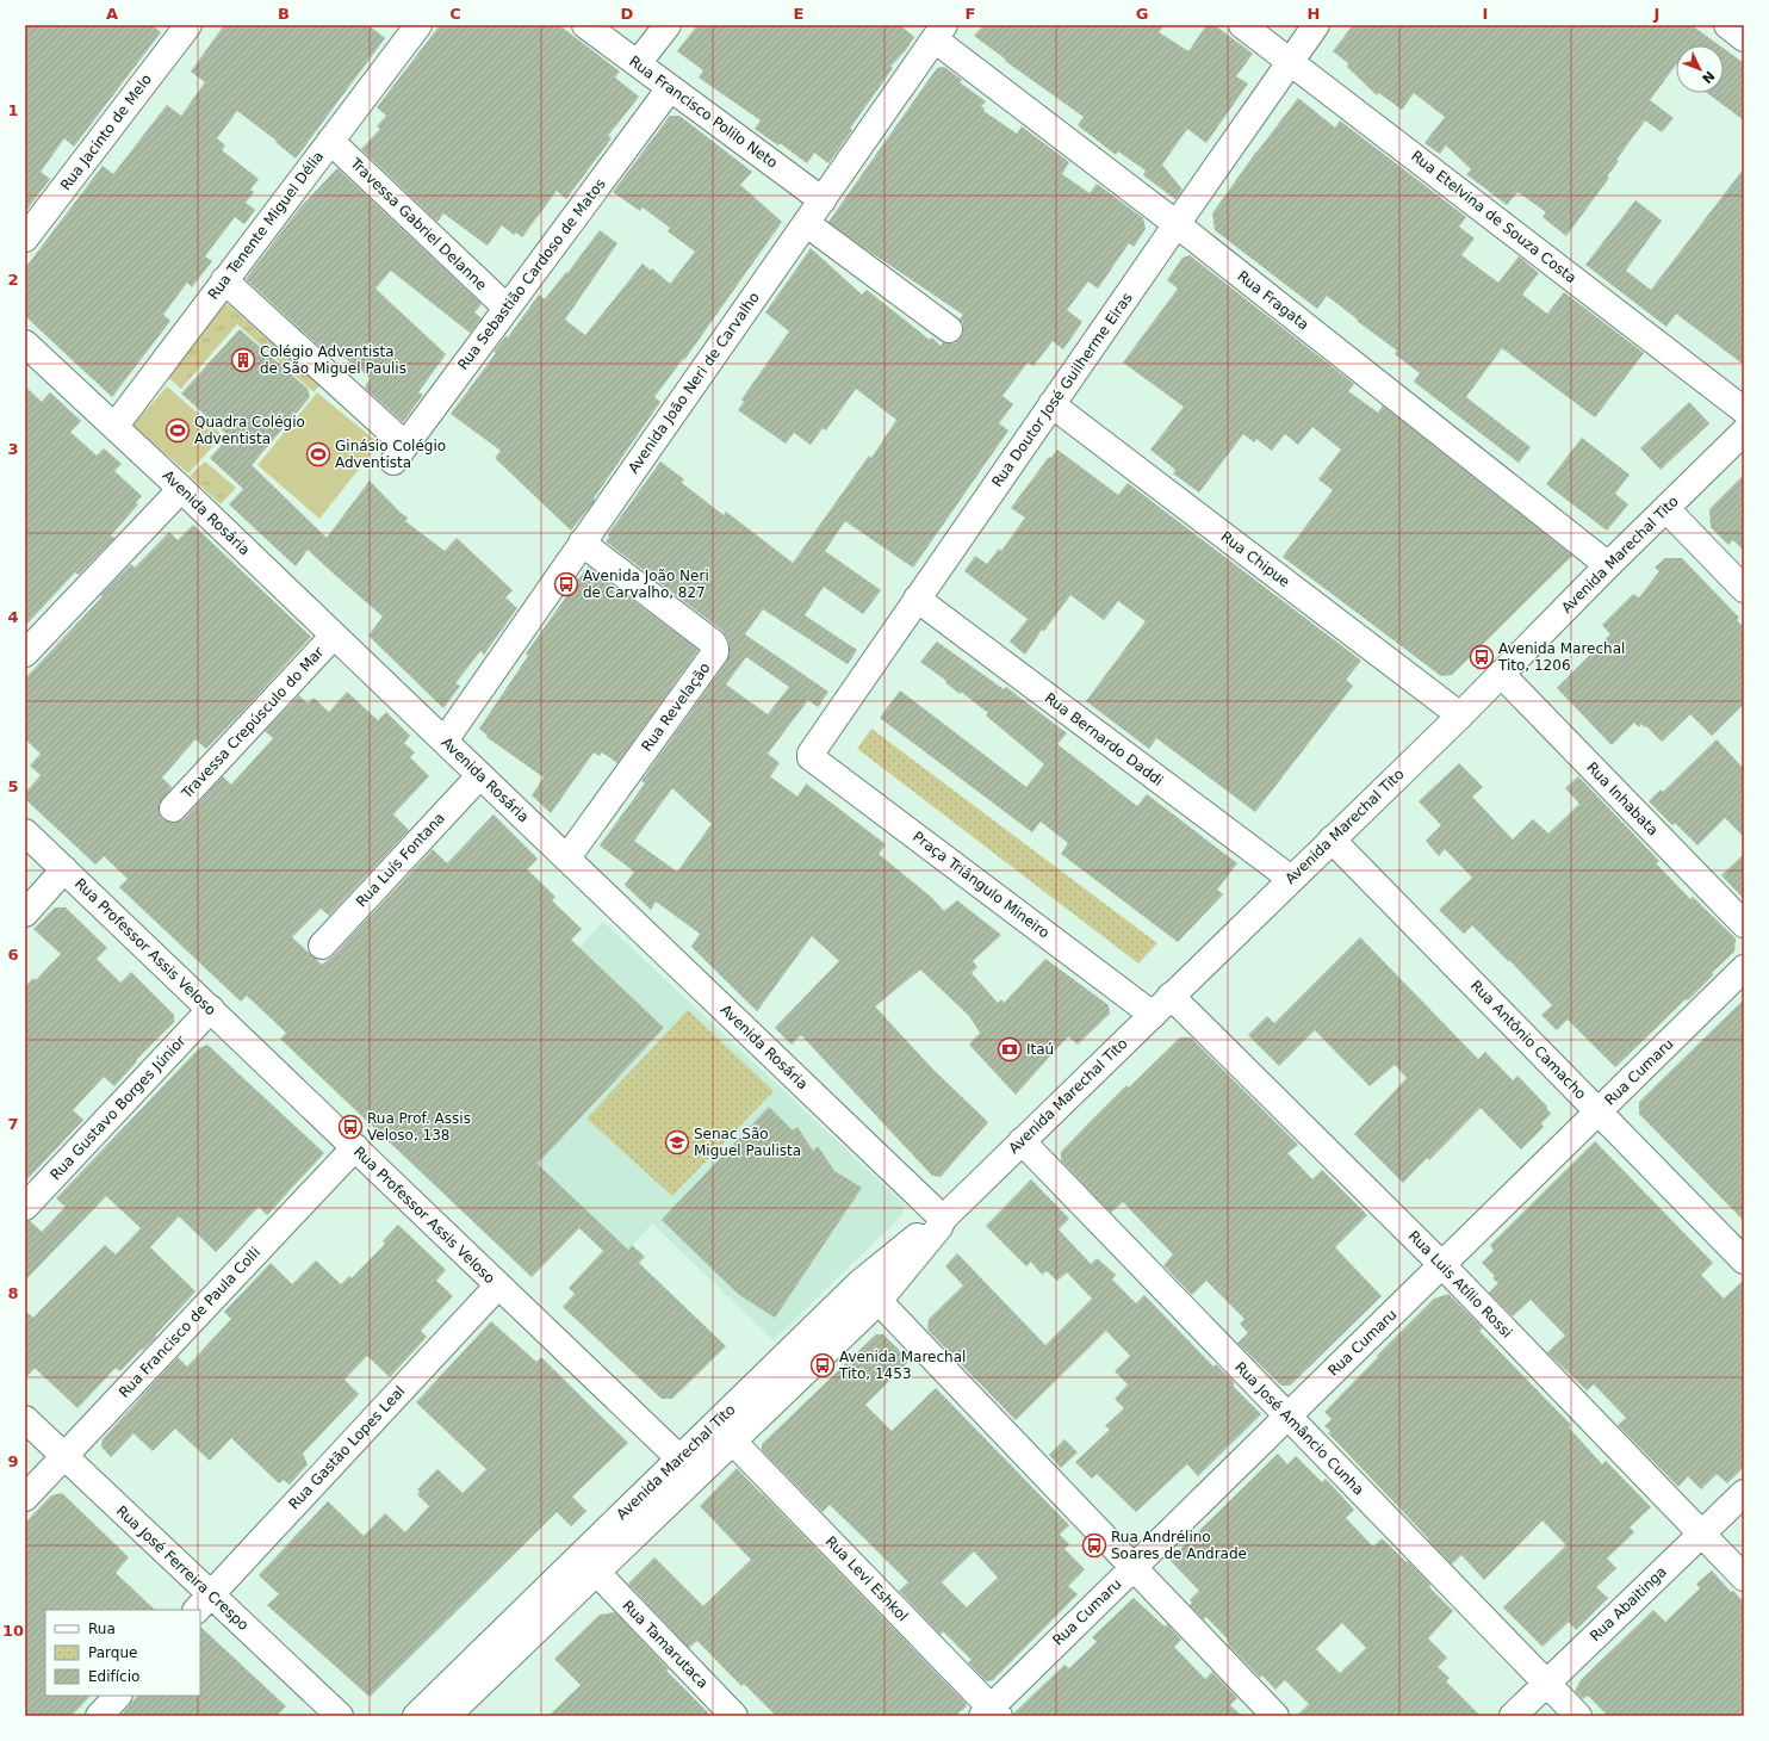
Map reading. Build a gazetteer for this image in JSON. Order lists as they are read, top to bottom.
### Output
{
  "streets": {
    "street": [
      "Rua Francisco Polilo Neto",
      "Rua Jacinto de Melo",
      "Rua Etelvina de Souza Costa",
      "Travessa Gabriel Delanne",
      "Rua Tenente Miguel Délia",
      "Rua Sebastião Cardoso de Matos",
      "Rua Fragata",
      "Avenida João Neri de Carvalho",
      "Rua Doutor José Guilherme Eiras",
      "Avenida Rosária",
      "Avenida Marechal Tito",
      "Rua Chipue",
      "Rua Revelação",
      "Travessa Crepúsculo do Mar",
      "Rua Bernardo Daddi",
      "Rua Inhabata",
      "Rua Luís Fontana",
      "Praça Triângulo Mineiro",
      "Rua Professor Assis Veloso",
      "Rua Antônio Camacho",
      "Rua Cumaru",
      "Rua Gustavo Borges Júnior",
      "Rua Luis Atílio Rossi",
      "Rua Francisco de Paula Colli",
      "Rua José Amâncio Cunha",
      "Rua Gastão Lopes Leal",
      "Rua José Ferreira Crespo",
      "Rua Levi Eshkol",
      "Rua Abaitinga",
      "Rua Tamarutaca"
    ]
  },
  "crossings": [
    ["Rua Francisco Polilo Neto", "Rua Sebastião Cardoso de Matos"],
    ["Rua Francisco Polilo Neto", "Avenida João Neri de Carvalho"],
    ["Rua Etelvina de Souza Costa", "Rua Doutor José Guilherme Eiras"],
    ["Travessa Gabriel Delanne", "Rua Tenente Miguel Délia"],
    ["Travessa Gabriel Delanne", "Rua Sebastião Cardoso de Matos"],
    ["Rua Tenente Miguel Délia", "Rua Sebastião Cardoso de Matos"],
    ["Rua Tenente Miguel Délia", "Avenida Rosária"],
    ["Rua Fragata", "Avenida João Neri de Carvalho"],
    ["Rua Fragata", "Rua Doutor José Guilherme Eiras"],
    ["Rua Fragata", "Avenida Marechal Tito"],
    ["Avenida João Neri de Carvalho", "Avenida Rosária"],
    ["Avenida João Neri de Carvalho", "Rua Revelação"],
    ["Rua Doutor José Guilherme Eiras", "Rua Chipue"],
    ["Rua Doutor José Guilherme Eiras", "Rua Bernardo Daddi"],
    ["Rua Doutor José Guilherme Eiras", "Praça Triângulo Mineiro"],
    ["Avenida Rosária", "Avenida Marechal Tito"],
    ["Avenida Rosária", "Rua Revelação"],
    ["Avenida Rosária", "Travessa Crepúsculo do Mar"],
    ["Avenida Rosária", "Rua Luís Fontana"],
    ["Avenida Marechal Tito", "Rua Chipue"],
    ["Avenida Marechal Tito", "Rua Bernardo Daddi"],
    ["Avenida Marechal Tito", "Rua Inhabata"],
    ["Avenida Marechal Tito", "Praça Triângulo Mineiro"],
    ["Avenida Marechal Tito", "Rua Professor Assis Veloso"],
    ["Avenida Marechal Tito", "Rua Antônio Camacho"],
    ["Avenida Marechal Tito", "Rua Luis Atílio Rossi"],
    ["Avenida Marechal Tito", "Rua José Amâncio Cunha"],
    ["Avenida Marechal Tito", "Rua Levi Eshkol"],
    ["Avenida Marechal Tito", "Rua Tamarutaca"],
    ["Rua Professor Assis Veloso", "Rua Gustavo Borges Júnior"],
    ["Rua Professor Assis Veloso", "Rua Francisco de Paula Colli"],
    ["Rua Professor Assis Veloso", "Rua Gastão Lopes Leal"],
    ["Rua Antônio Camacho", "Rua Cumaru"],
    ["Rua Cumaru", "Rua Luis Atílio Rossi"],
    ["Rua Cumaru", "Rua José Amâncio Cunha"],
    ["Rua Cumaru", "Rua Levi Eshkol"],
    ["Rua Luis Atílio Rossi", "Rua Abaitinga"],
    ["Rua Francisco de Paula Colli", "Rua José Ferreira Crespo"],
    ["Rua José Amâncio Cunha", "Rua Abaitinga"],
    ["Rua Gastão Lopes Leal", "Rua José Ferreira Crespo"]
  ],
  "places": {
    "building": ["Colégio Adventista de São Miguel Paulis"],
    "sports": ["Quadra Colégio Adventista", "Ginásio Colégio Adventista"],
    "bus stop": [
      "Avenida João Neri de Carvalho, 827",
      "Avenida Marechal Tito, 1206",
      "Rua Prof. Assis Veloso, 138",
      "Avenida Marechal Tito, 1453",
      "Rua Andrélino Soares de Andrade"
    ],
    "bank": ["Itaú"],
    "school or university": ["Senac São Miguel Paulista"]
  },
  "legend": ["Rua", "Parque", "Edifício"],
  "north": "bottom right",
  "grid": {
    "columns": [
      "A",
      "B",
      "C",
      "D",
      "E",
      "F",
      "G",
      "H",
      "I",
      "J"
    ],
    "rows": [
      "1",
      "2",
      "3",
      "4",
      "5",
      "6",
      "7",
      "8",
      "9",
      "10"
    ]
  }
}
